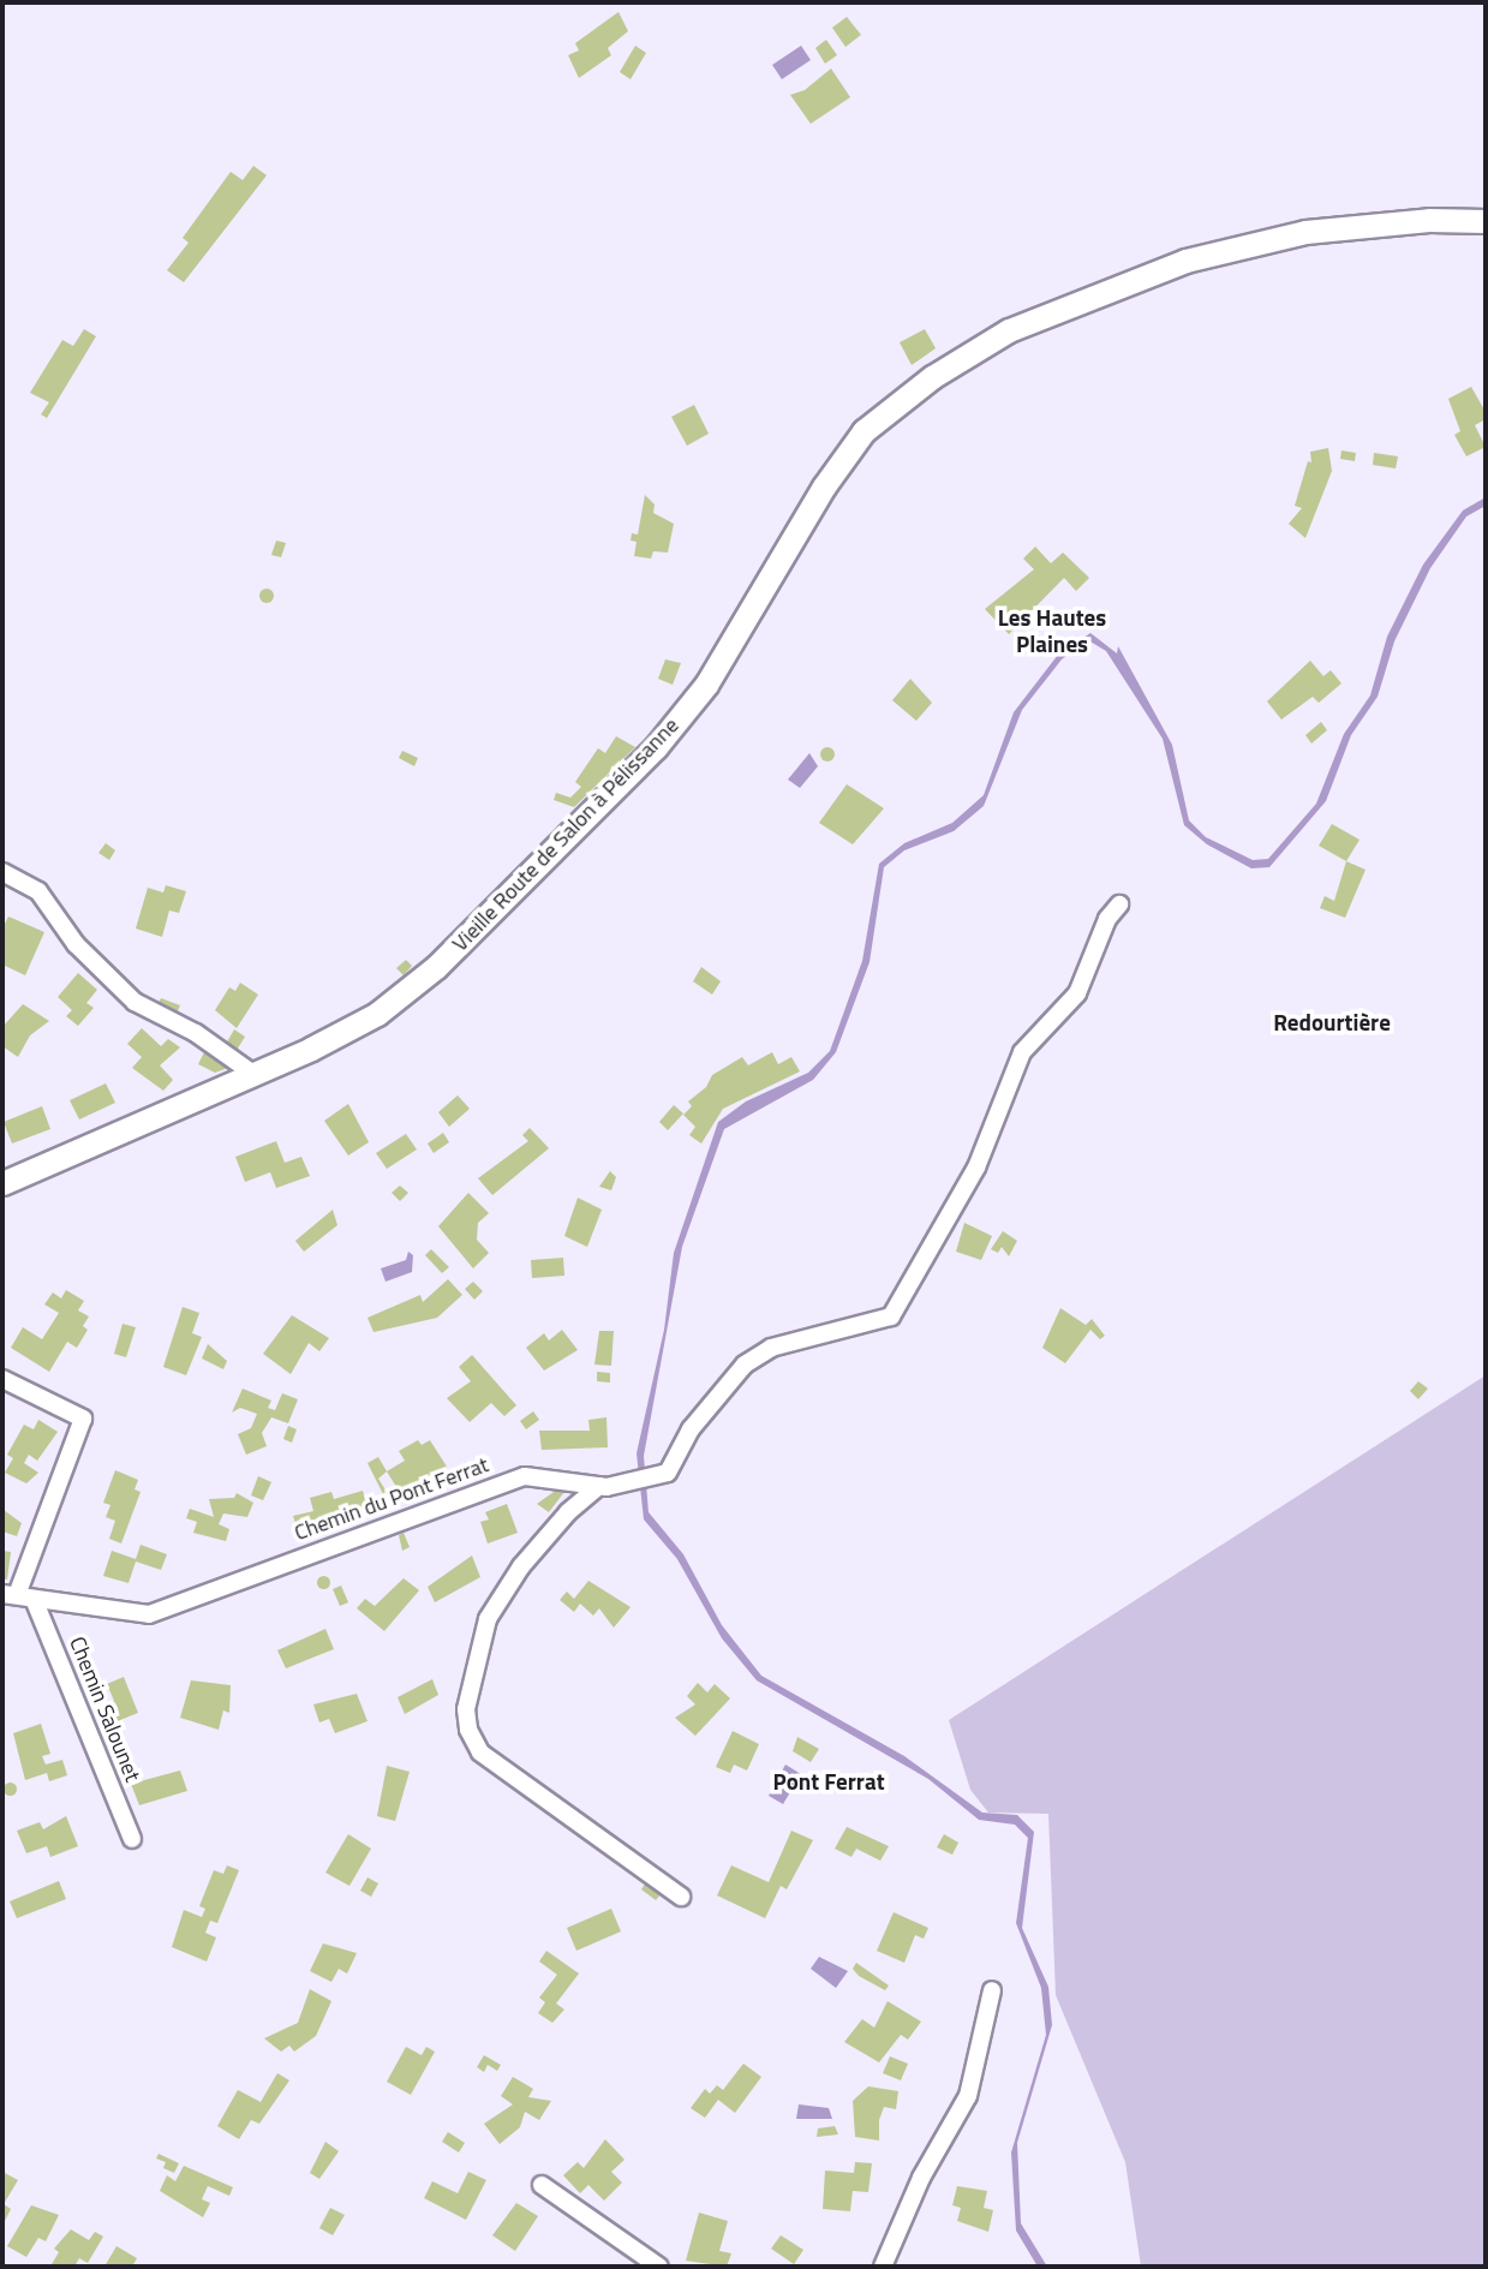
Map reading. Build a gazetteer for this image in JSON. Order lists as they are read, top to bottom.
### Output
{
  "streets": {
    "street": ["Vieille Route de Salon à Pélissanne", "Chemin du Pont Ferrat", "Chemin Salounet"]
  },
  "crossings": [
    ["Chemin du Pont Ferrat", "Chemin Salounet"]
  ],
  "districts": ["Les Hautes Plaines", "Redourtière", "Pont Ferrat"]
}
